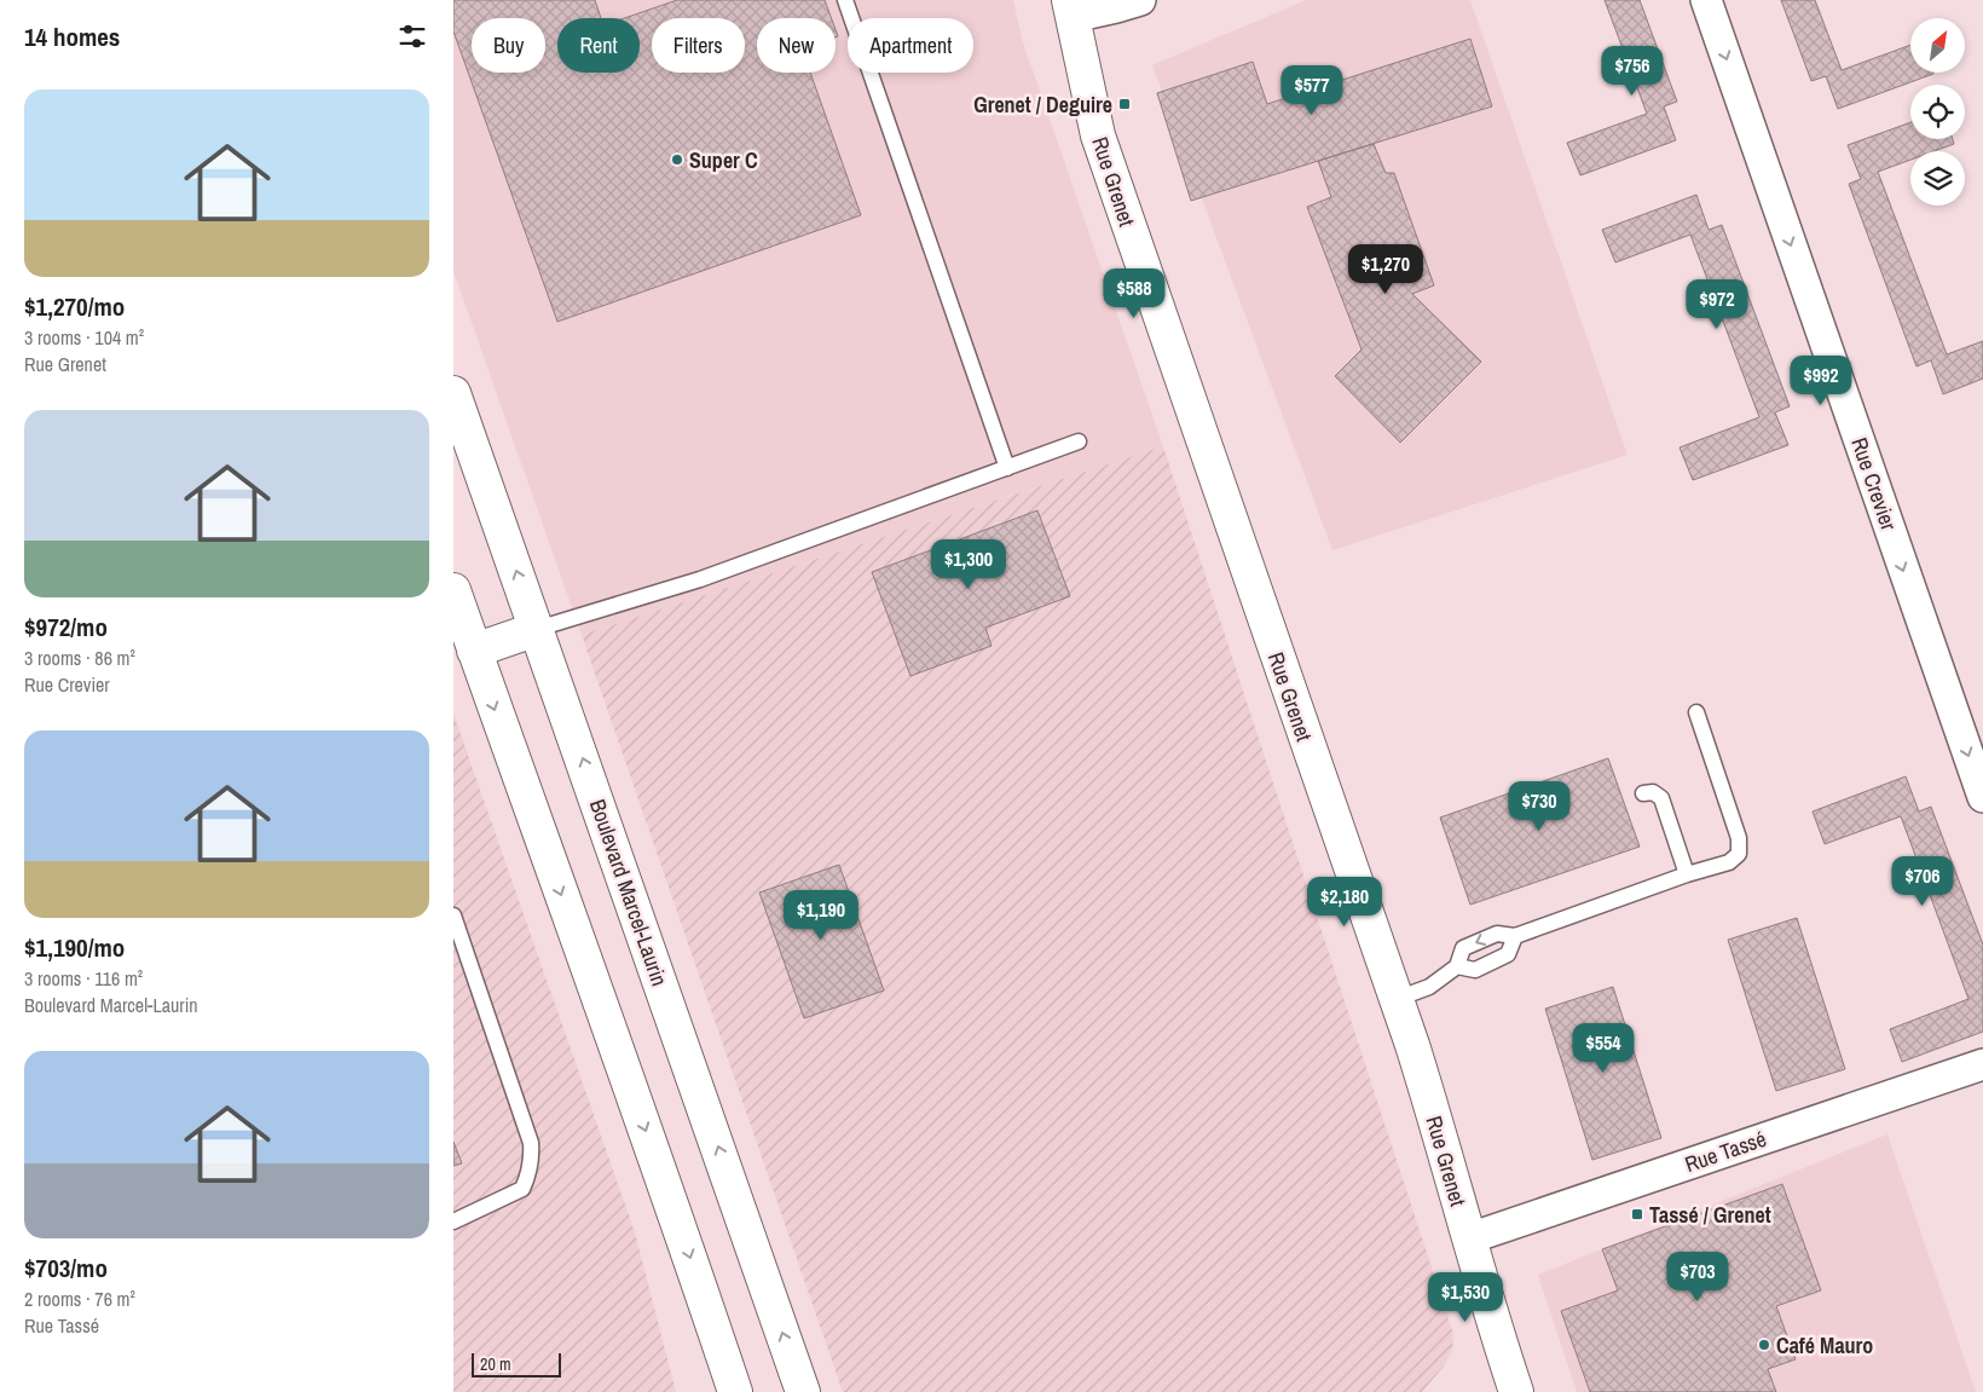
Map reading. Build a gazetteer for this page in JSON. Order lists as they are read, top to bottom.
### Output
{
  "streets": {
    "main road": ["Rue Grenet", "Boulevard Marcel-Laurin"],
    "street": ["Rue Crevier", "Rue Tassé"]
  },
  "crossings": [
    ["Rue Grenet", "Rue Tassé"]
  ],
  "one_way": ["Rue Crevier"],
  "places": {
    "transit": ["Grenet / Deguire", "Tassé / Grenet"],
    "other": ["Super C", "Café Mauro"]
  },
  "scale_bar": "20 m",
  "north": "top right",
  "page": {
    "heading": "14 homes",
    "chip": [
      "Buy",
      "Rent",
      "Filters",
      "New",
      "Apartment"
    ],
    "price": [
      "$756",
      "$577",
      "$1,270",
      "$588",
      "$972",
      "$992",
      "$1,300",
      "$730",
      "$706",
      "$2,180",
      "$1,190",
      "$554",
      "$703",
      "$1,530"
    ],
    "list": [
      {
        "name": "$1,270/mo",
        "note": "3 rooms · 104 m² · Rue Grenet"
      },
      {
        "name": "$972/mo",
        "note": "3 rooms · 86 m² · Rue Crevier"
      },
      {
        "name": "$1,190/mo",
        "note": "3 rooms · 116 m² · Boulevard Marcel-Laurin"
      },
      {
        "name": "$703/mo",
        "note": "2 rooms · 76 m² · Rue Tassé"
      }
    ],
    "scale": "20 m"
  }
}
